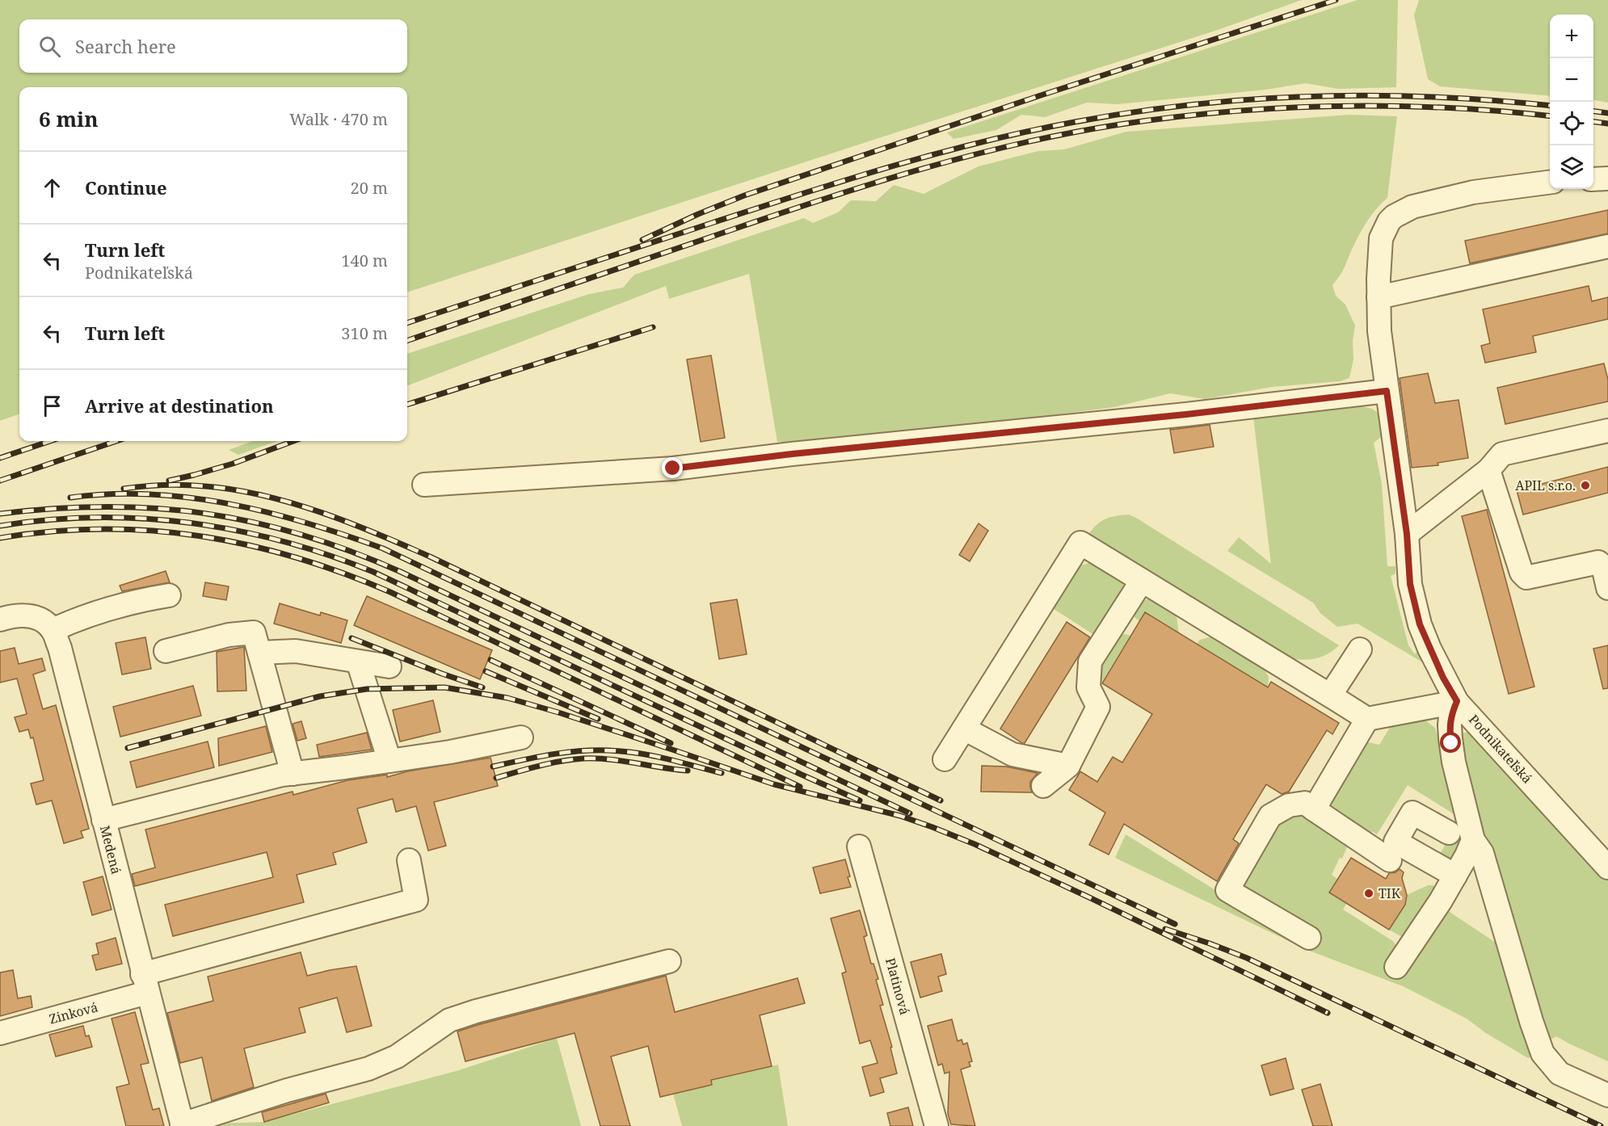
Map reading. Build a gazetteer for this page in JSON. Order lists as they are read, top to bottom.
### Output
{
  "streets": {
    "street": [
      "Podnikateľská",
      "Medená",
      "Platinová",
      "Zinková"
    ]
  },
  "crossings": [
    ["Medená", "Zinková"]
  ],
  "places": ["APIL s.r.o.", "TIK"],
  "page": {
    "map_buttons": ["+", "−"],
    "search": "Search here",
    "heading": ["6 min", "Walk · 470 m"],
    "list": [
      ["Continue", "20 m"],
      ["Turn left", "Podnikateľská", "140 m"],
      ["Turn left", "310 m"],
      "Arrive at destination"
    ]
  }
}
